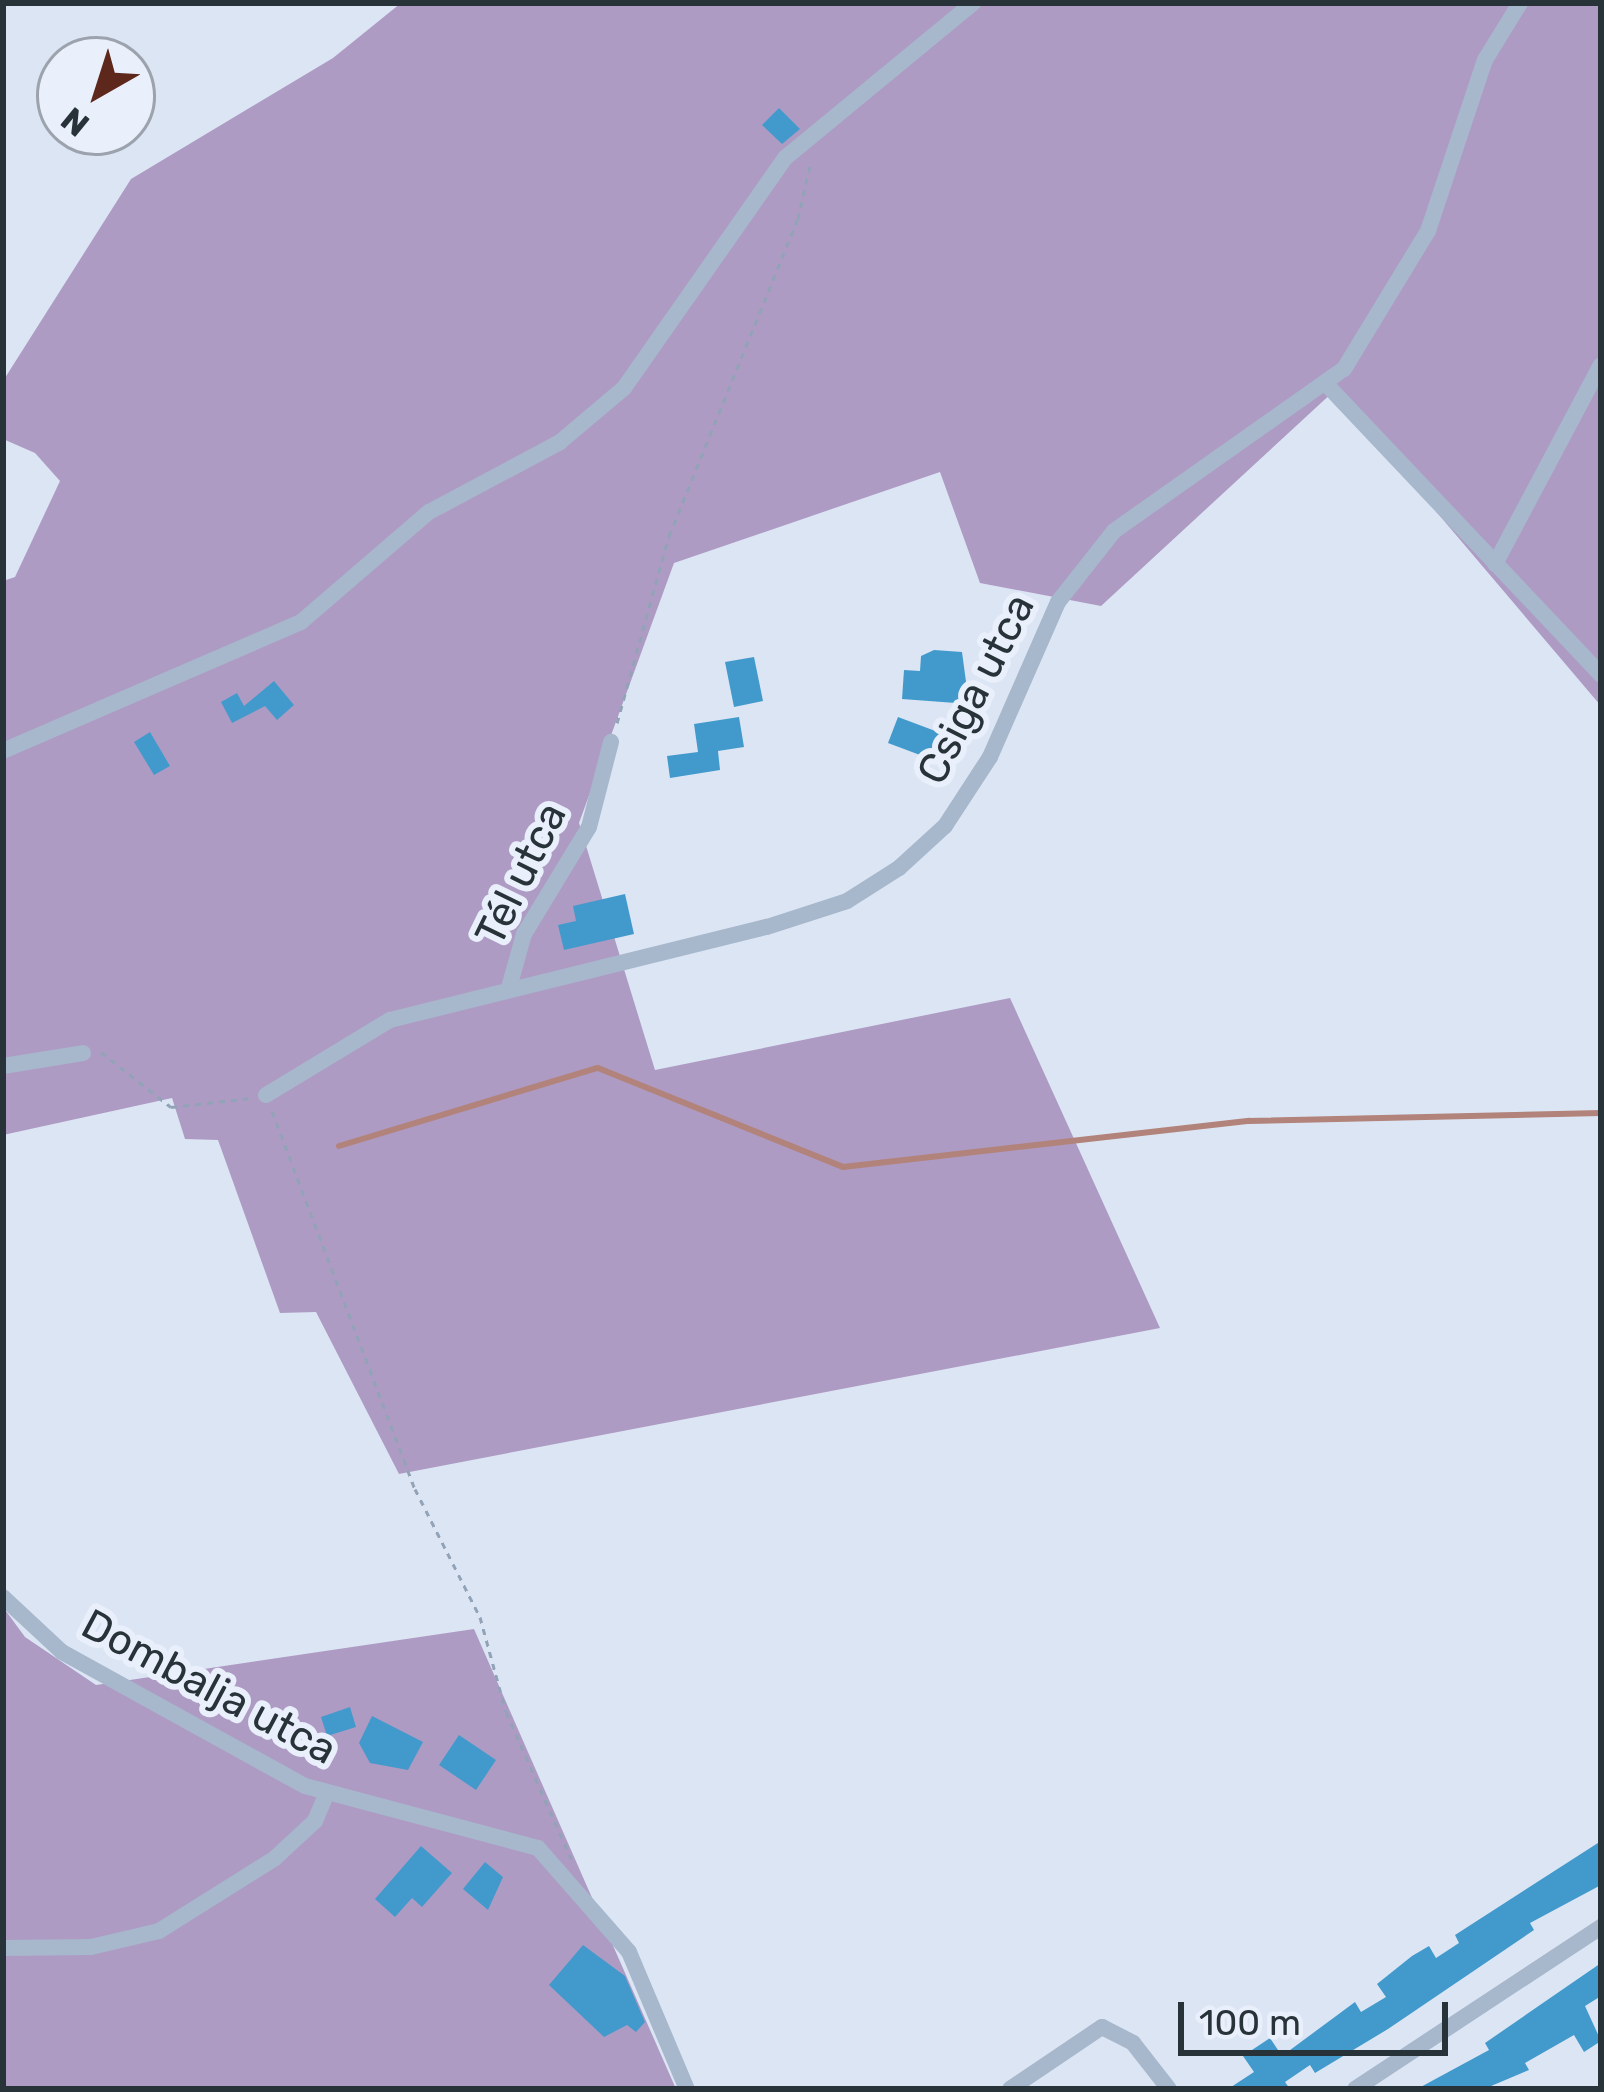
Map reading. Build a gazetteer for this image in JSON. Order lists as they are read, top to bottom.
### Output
{
  "streets": {
    "street": ["Csiga utca", "Tél utca", "Dombalja utca"]
  },
  "crossings": [
    ["Csiga utca", "Tél utca"]
  ],
  "scale_bar": "100 m",
  "north": "bottom left"
}
